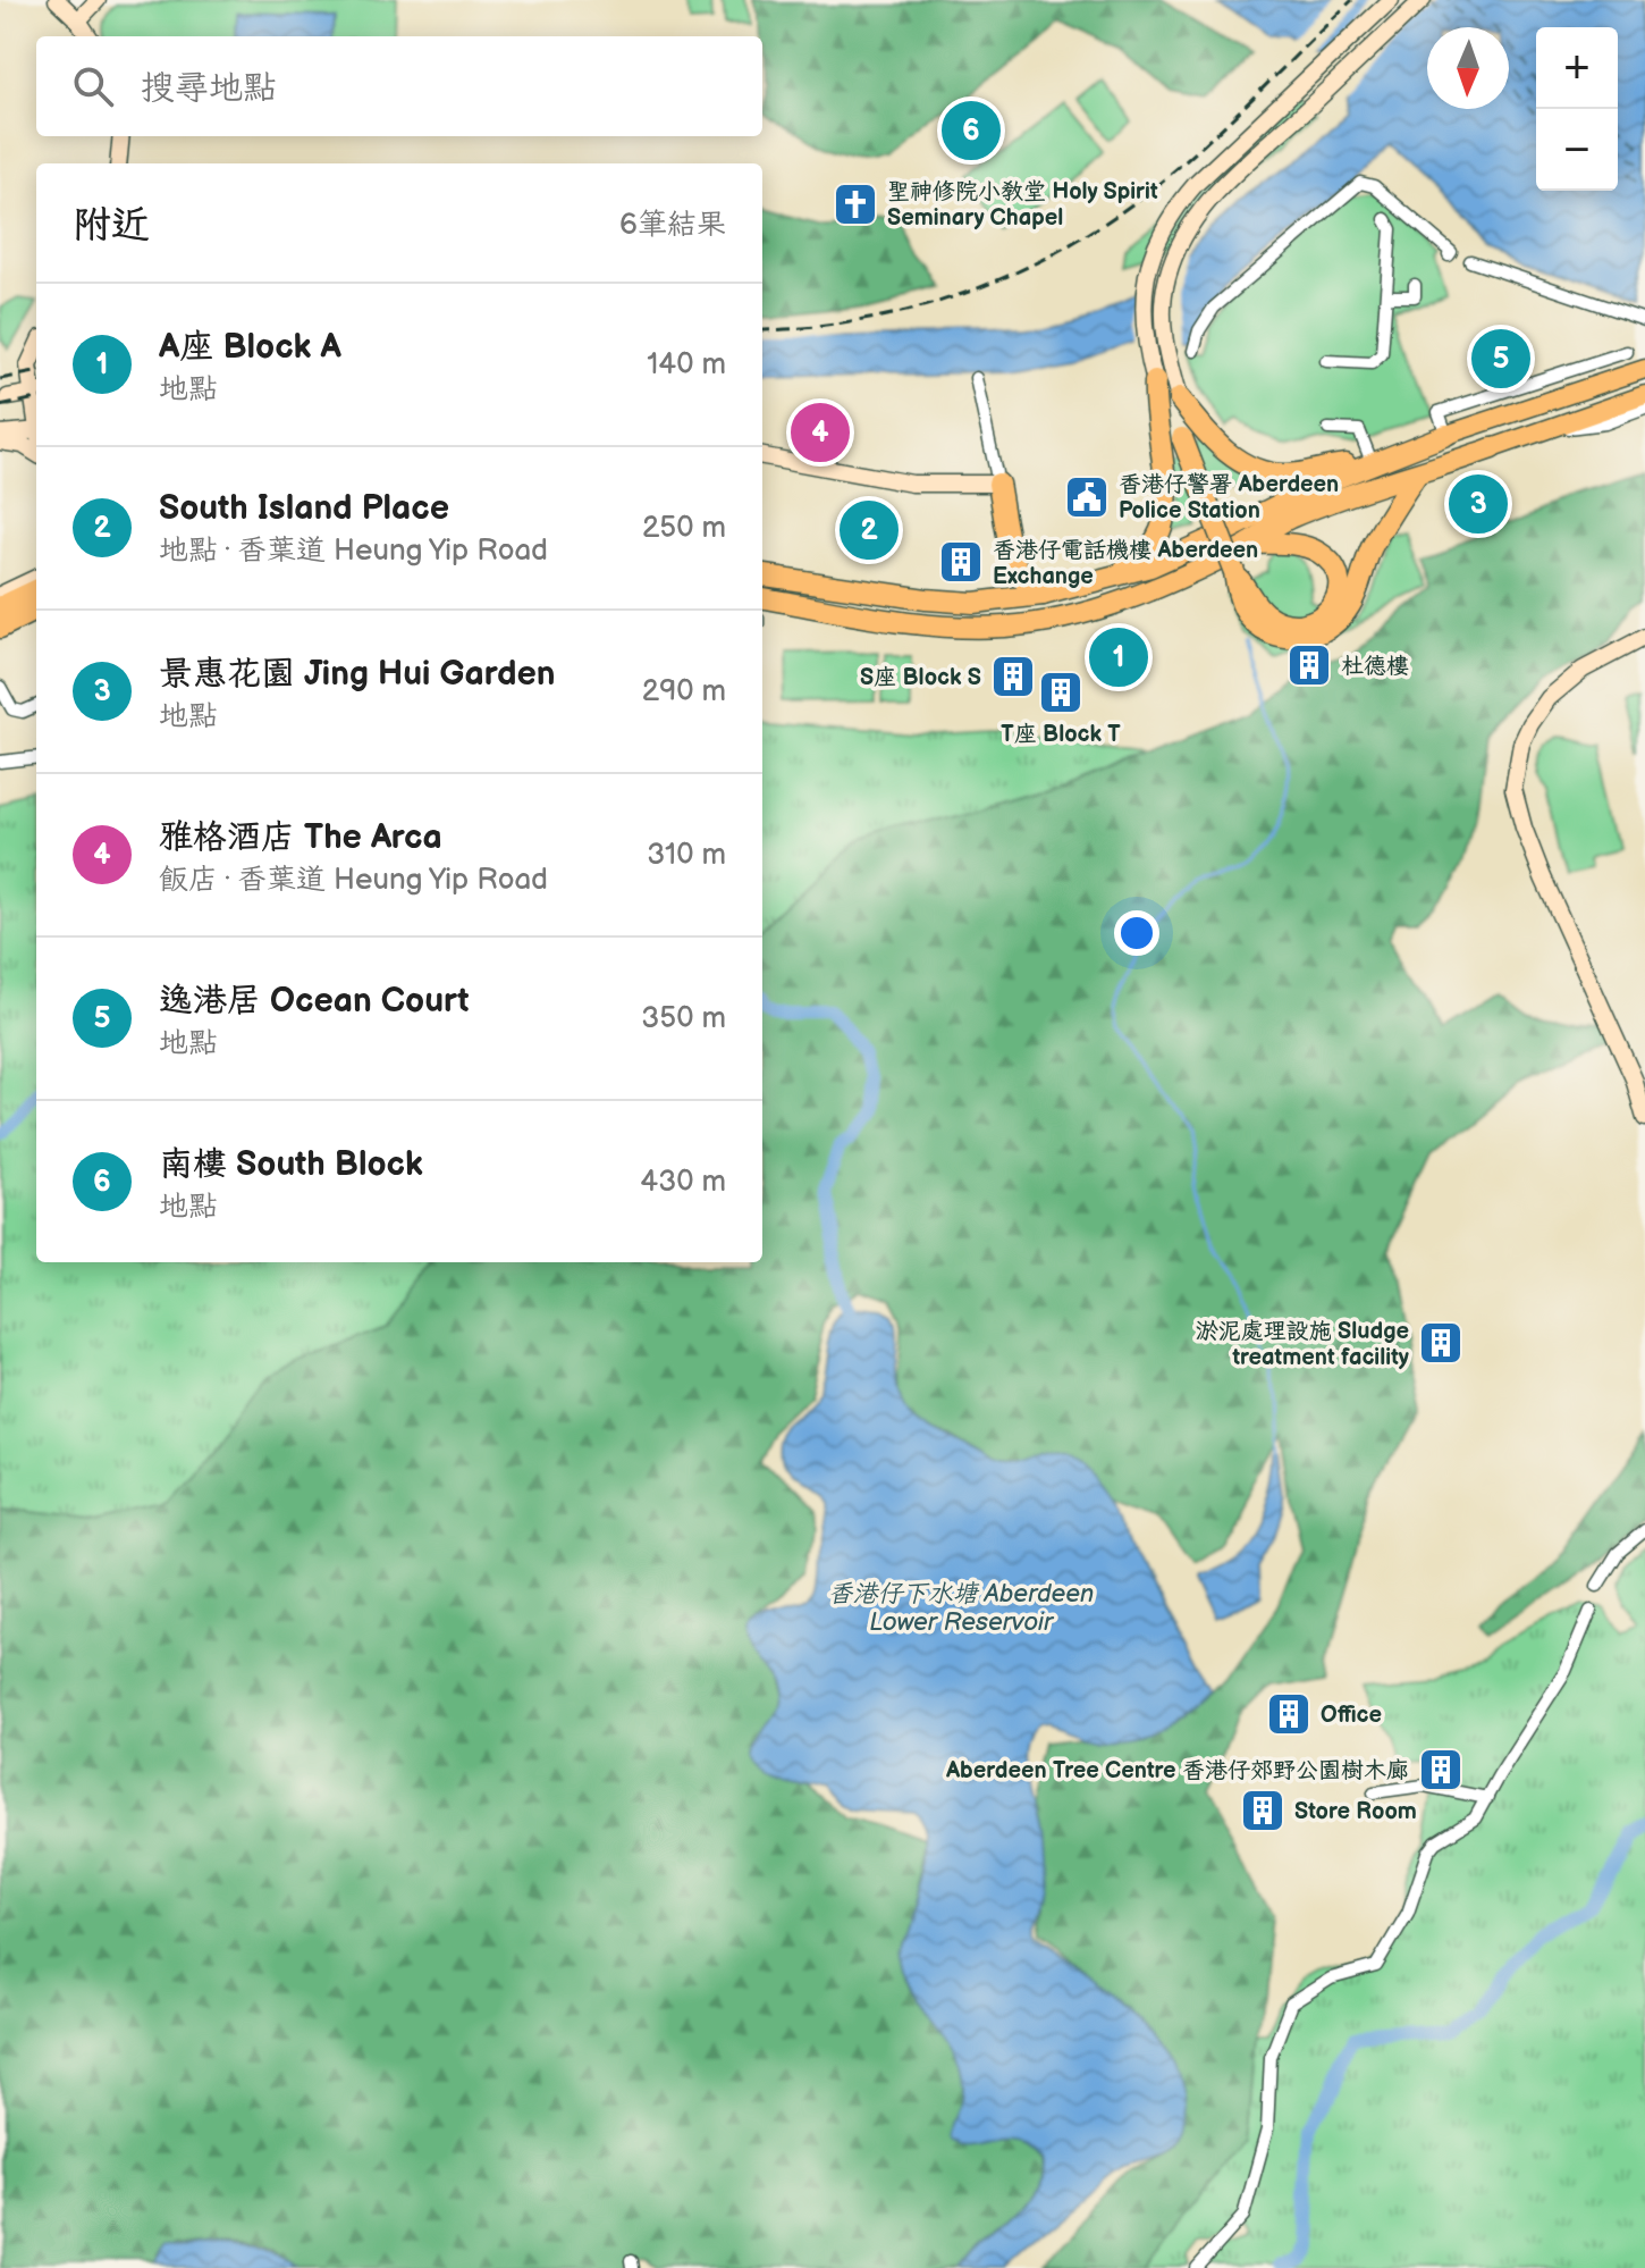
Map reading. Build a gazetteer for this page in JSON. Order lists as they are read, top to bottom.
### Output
{
  "water": ["香港仔下水塘 Aberdeen Lower Reservoir"],
  "places": {
    "church": ["聖神修院小教堂 Holy Spirit Seminary Chapel"],
    "public building": ["香港仔警署 Aberdeen Police Station"],
    "building": [
      "香港仔電話機樓 Aberdeen Exchange",
      "杜德樓",
      "S座 Block S",
      "T座 Block T",
      "淤泥處理設施 Sludge treatment facility",
      "Office",
      "Aberdeen Tree Centre 香港仔郊野公園樹木廊",
      "Store Room"
    ]
  },
  "north": "bottom",
  "page": {
    "map_buttons": ["+", "−"],
    "search": "搜尋地點",
    "pins": [
      "6",
      "5",
      "4",
      "3",
      "2",
      "1"
    ],
    "heading": ["附近", "6筆結果"],
    "list": [
      {
        "mark": "1",
        "name": "A座 Block A",
        "note": "地點",
        "value": "140 m"
      },
      {
        "mark": "2",
        "name": "South Island Place",
        "note": "地點 · 香葉道 Heung Yip Road",
        "value": "250 m"
      },
      {
        "mark": "3",
        "name": "景惠花園 Jing Hui Garden",
        "note": "地點",
        "value": "290 m"
      },
      {
        "mark": "4",
        "name": "雅格酒店 The Arca",
        "note": "飯店 · 香葉道 Heung Yip Road",
        "value": "310 m"
      },
      {
        "mark": "5",
        "name": "逸港居 Ocean Court",
        "note": "地點",
        "value": "350 m"
      },
      {
        "mark": "6",
        "name": "南樓 South Block",
        "note": "地點",
        "value": "430 m"
      }
    ]
  }
}
